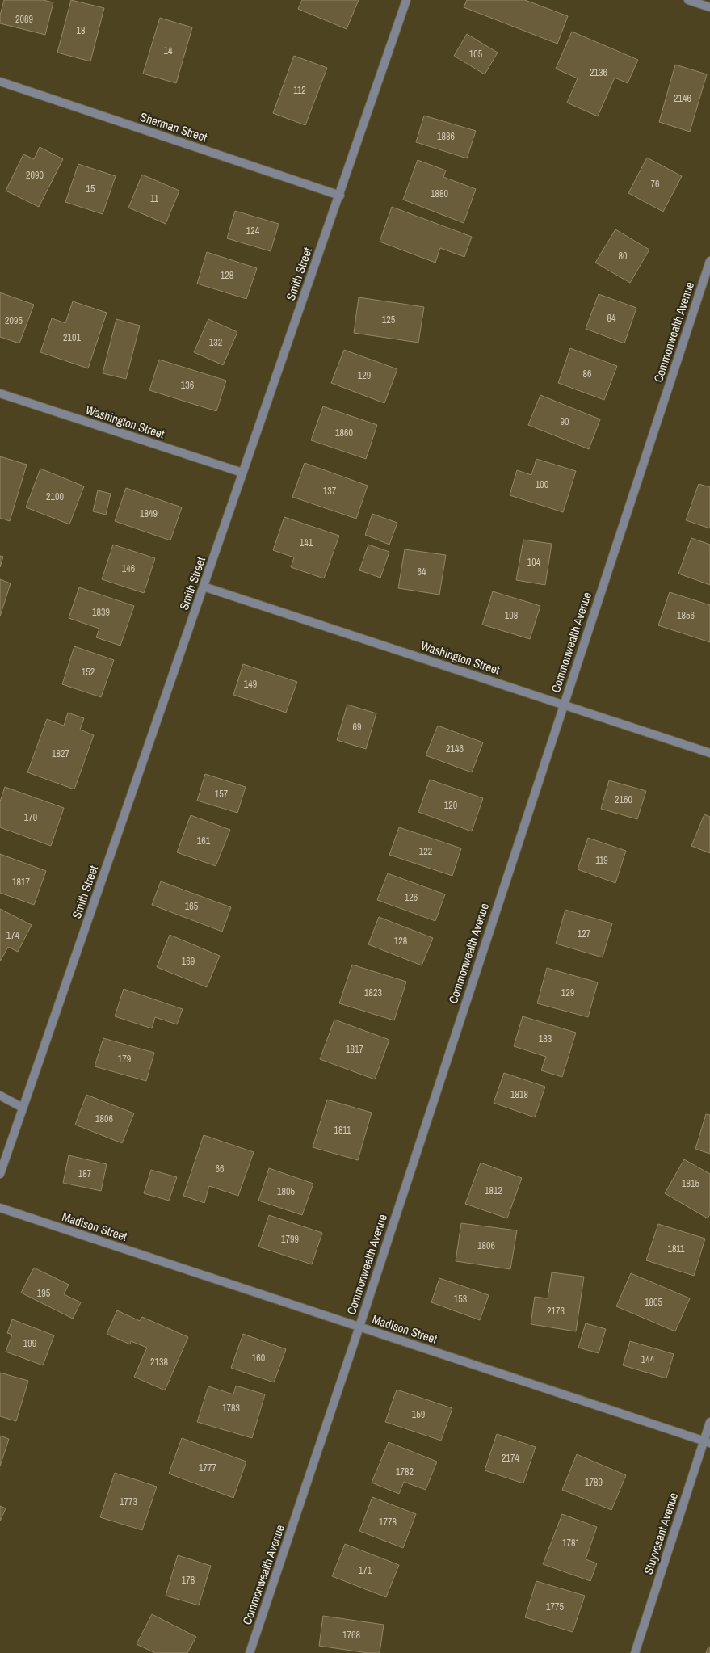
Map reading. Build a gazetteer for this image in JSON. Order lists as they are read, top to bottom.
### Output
{
  "streets": {
    "street": [
      "Sherman Street",
      "Smith Street",
      "Commonwealth Avenue",
      "Washington Street",
      "Madison Street",
      "Stuyvesant Avenue"
    ]
  },
  "crossings": [
    ["Sherman Street", "Smith Street"],
    ["Smith Street", "Washington Street"],
    ["Commonwealth Avenue", "Washington Street"],
    ["Commonwealth Avenue", "Madison Street"],
    ["Madison Street", "Stuyvesant Avenue"]
  ],
  "house_numbers": [
    "2089",
    "18",
    "14",
    "105",
    "2136",
    "112",
    "2146",
    "1886",
    "2090",
    "76",
    "15",
    "1880",
    "11",
    "124",
    "80",
    "128",
    "84",
    "125",
    "2095",
    "2101",
    "132",
    "86",
    "129",
    "136",
    "90",
    "1860",
    "100",
    "137",
    "2100",
    "1849",
    "141",
    "104",
    "146",
    "64",
    "1839",
    "108",
    "1856",
    "152",
    "149",
    "69",
    "2146",
    "1827",
    "157",
    "2160",
    "120",
    "170",
    "161",
    "122",
    "119",
    "1817",
    "126",
    "165",
    "127",
    "174",
    "128",
    "169",
    "1823",
    "129",
    "133",
    "1817",
    "179",
    "1818",
    "1806",
    "1811",
    "66",
    "187",
    "1815",
    "1812",
    "1805",
    "1799",
    "1806",
    "1811",
    "195",
    "153",
    "1805",
    "2173",
    "199",
    "160",
    "144",
    "2138",
    "1783",
    "159",
    "2174",
    "1777",
    "1782",
    "1789",
    "1773",
    "1778",
    "1781",
    "171",
    "178",
    "1775",
    "1768"
  ]
}
